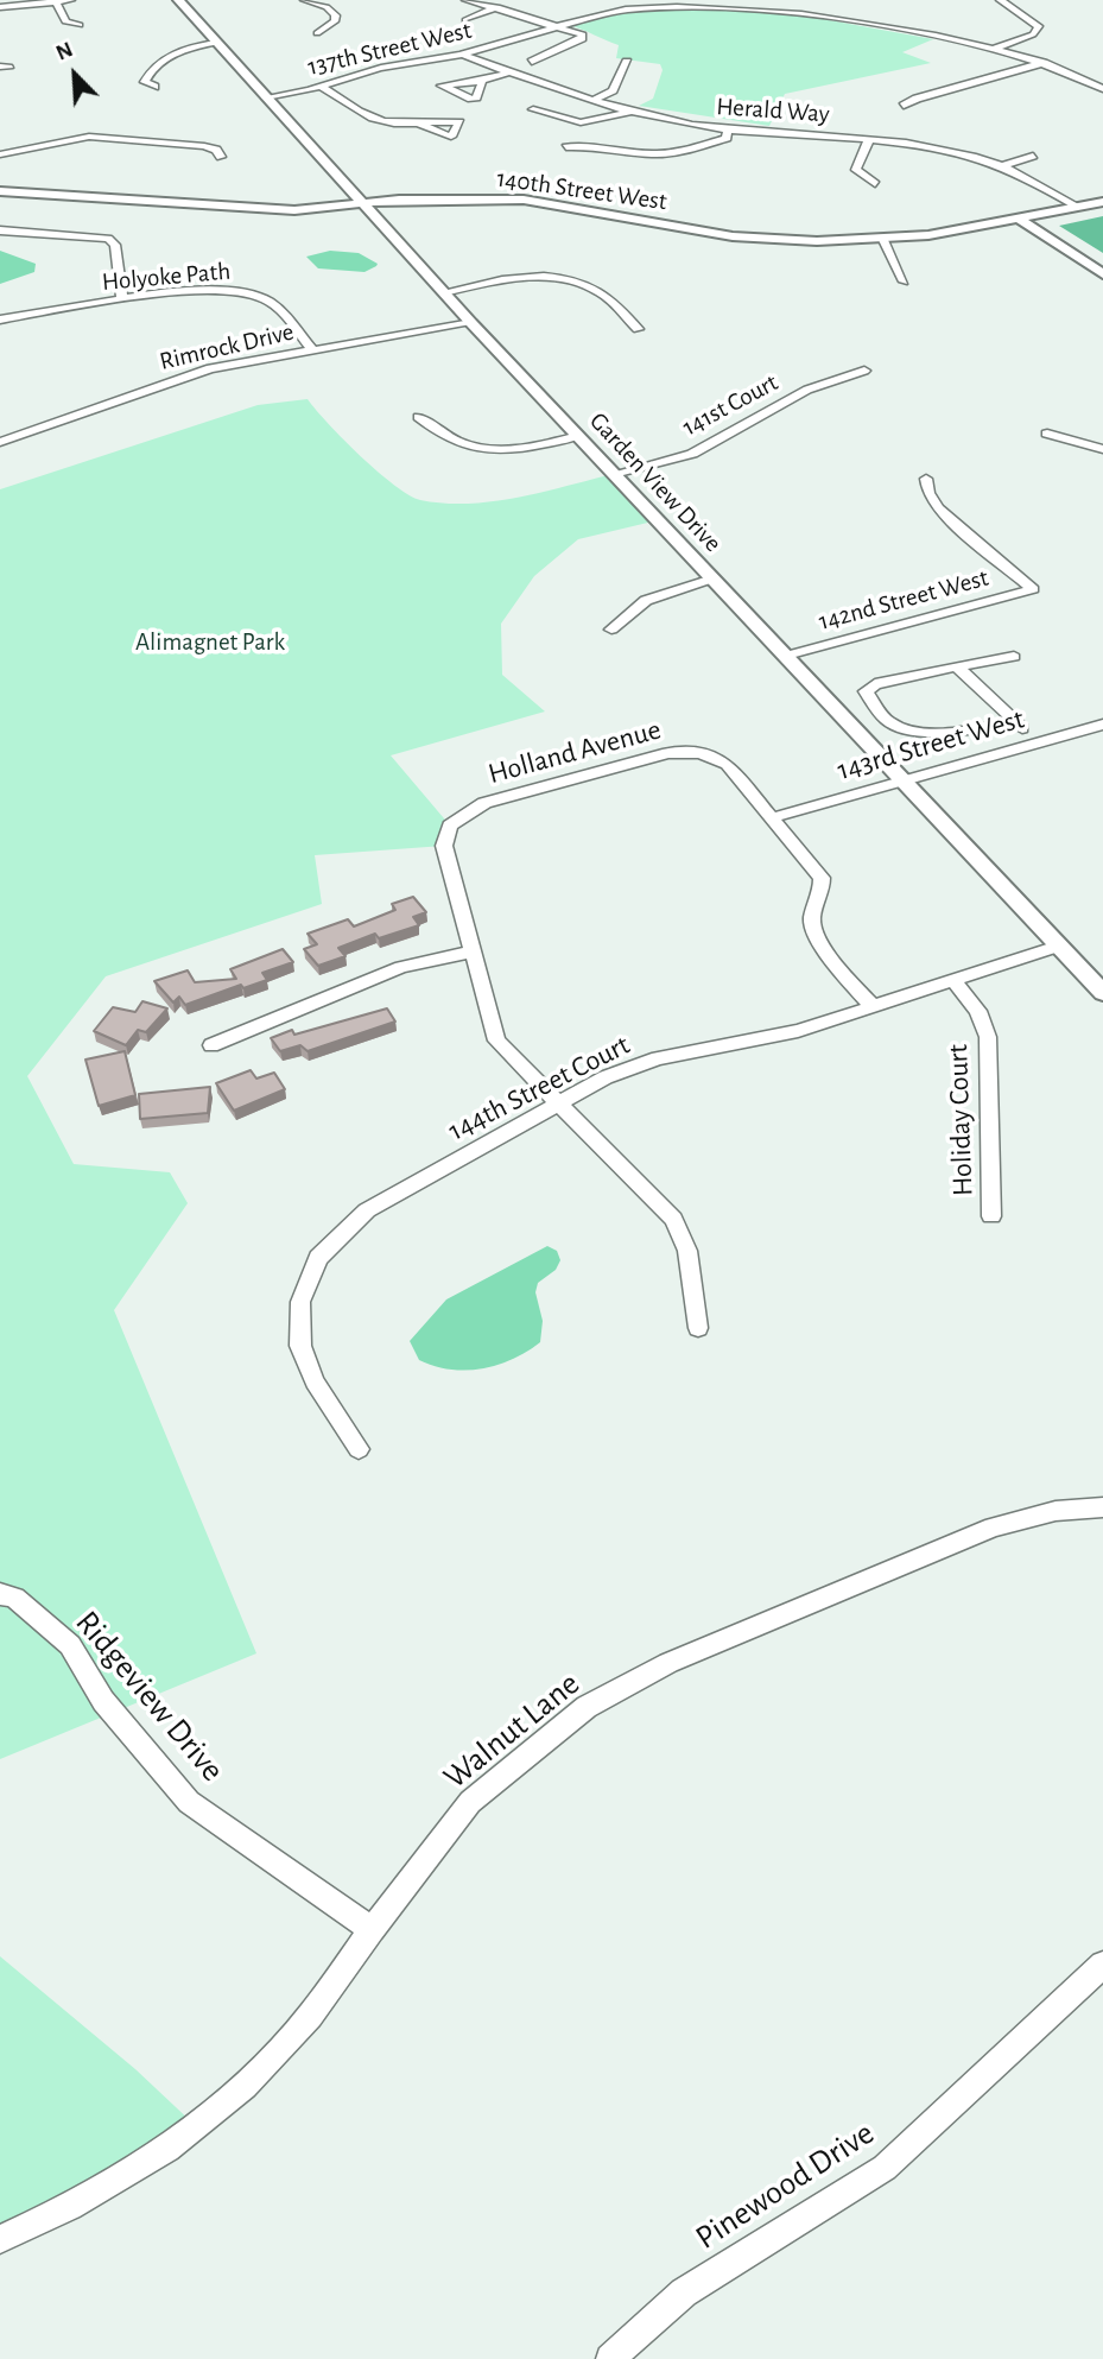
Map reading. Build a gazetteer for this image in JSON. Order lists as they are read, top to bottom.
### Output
{
  "streets": {
    "street": [
      "137th Street West",
      "Herald Way",
      "140th Street West",
      "Holyoke Path",
      "Rimrock Drive",
      "141st Court",
      "Garden View Drive",
      "142nd Street West",
      "143rd Street West",
      "Holland Avenue",
      "144th Street Court",
      "Holiday Court",
      "Ridgeview Drive",
      "Walnut Lane",
      "Pinewood Drive"
    ]
  },
  "crossings": [
    ["137th Street West", "Herald Way"],
    ["137th Street West", "Garden View Drive"],
    ["Herald Way", "140th Street West"],
    ["140th Street West", "Garden View Drive"],
    ["Holyoke Path", "Rimrock Drive"],
    ["Rimrock Drive", "Garden View Drive"],
    ["141st Court", "Garden View Drive"],
    ["Garden View Drive", "142nd Street West"],
    ["Garden View Drive", "143rd Street West"],
    ["Garden View Drive", "144th Street Court"],
    ["143rd Street West", "Holland Avenue"],
    ["Holland Avenue", "144th Street Court"],
    ["144th Street Court", "Holiday Court"],
    ["Ridgeview Drive", "Walnut Lane"]
  ],
  "parks": ["Alimagnet Park"],
  "north": "top left"
}
